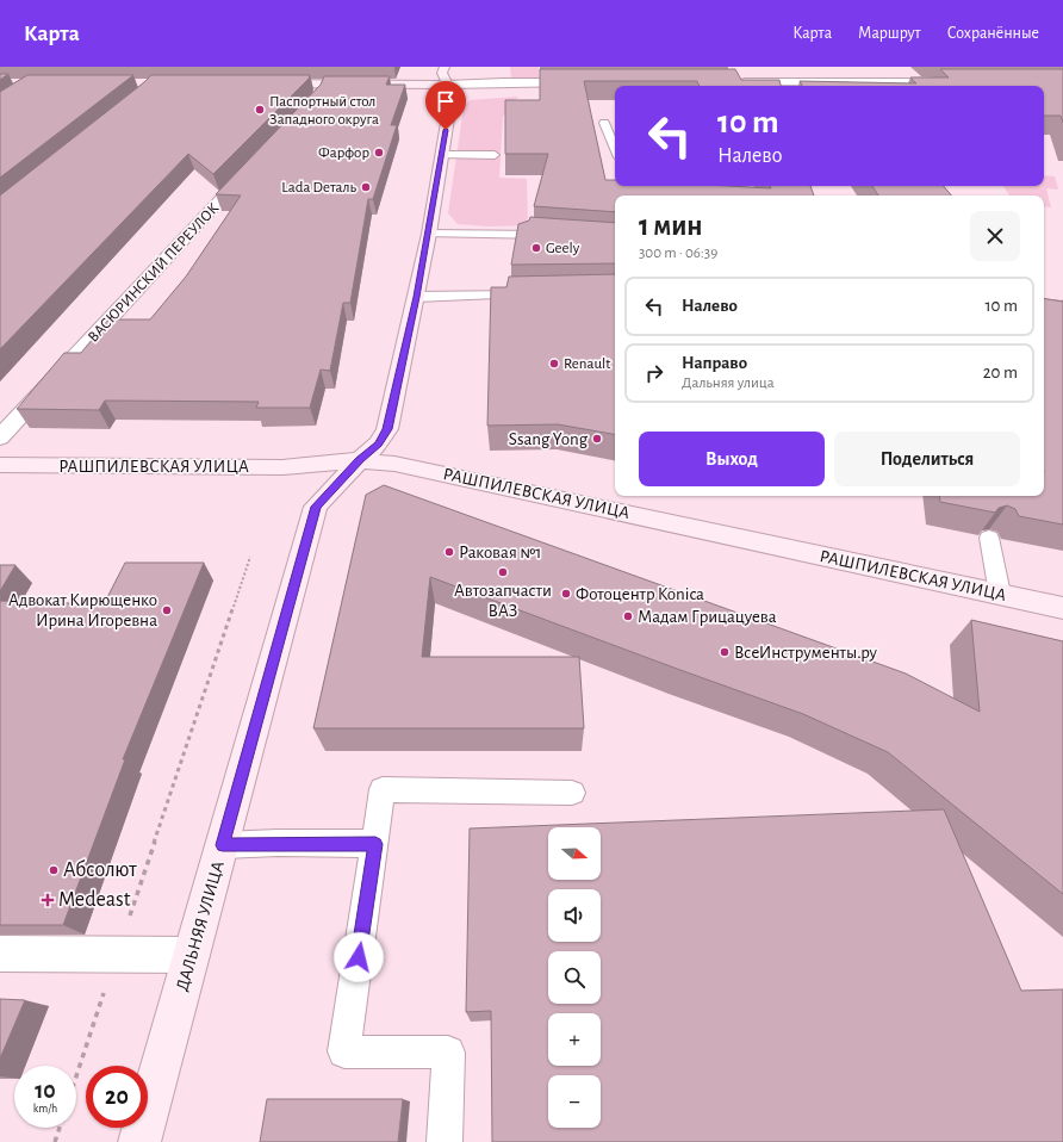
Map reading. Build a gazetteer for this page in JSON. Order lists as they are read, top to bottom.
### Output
{
  "streets": {
    "street": ["ВАСЮРИНСКИЙ ПЕРЕУЛОК", "РАШПИЛЕВСКАЯ УЛИЦА", "ДАЛЬНЯЯ УЛИЦА"]
  },
  "crossings": [
    ["РАШПИЛЕВСКАЯ УЛИЦА", "ДАЛЬНЯЯ УЛИЦА"]
  ],
  "places": {
    "other": [
      "Паспортный стол Западного округа",
      "Фарфор",
      "Lada Dеталь",
      "Geely",
      "Renault",
      "Ssang Yong",
      "Раковая №1",
      "Автозапчасти ВАЗ",
      "Фотоцентр Konica",
      "Адвокат Кирющенко Ирина Игоревна",
      "Мадам Грицацуева",
      "ВсеИнструменты.ру",
      "Абсолют"
    ],
    "health": ["Medeast"]
  },
  "north": "right",
  "page": {
    "header": "Карта",
    "nav": ["Карта", "Маршрут", "Сохранённые"],
    "turn": ["10 m", "Налево"],
    "heading": ["1 мин", "300 m · 06:39"],
    "list": [
      {
        "name": "Налево",
        "value": "10 m"
      },
      {
        "name": "Направо",
        "note": "Дальняя улица",
        "value": "20 m"
      }
    ],
    "buttons": ["Выход", "Поделиться"],
    "map_buttons": ["+", "−"],
    "speed": "10 km/h",
    "limit": "20"
  }
}
